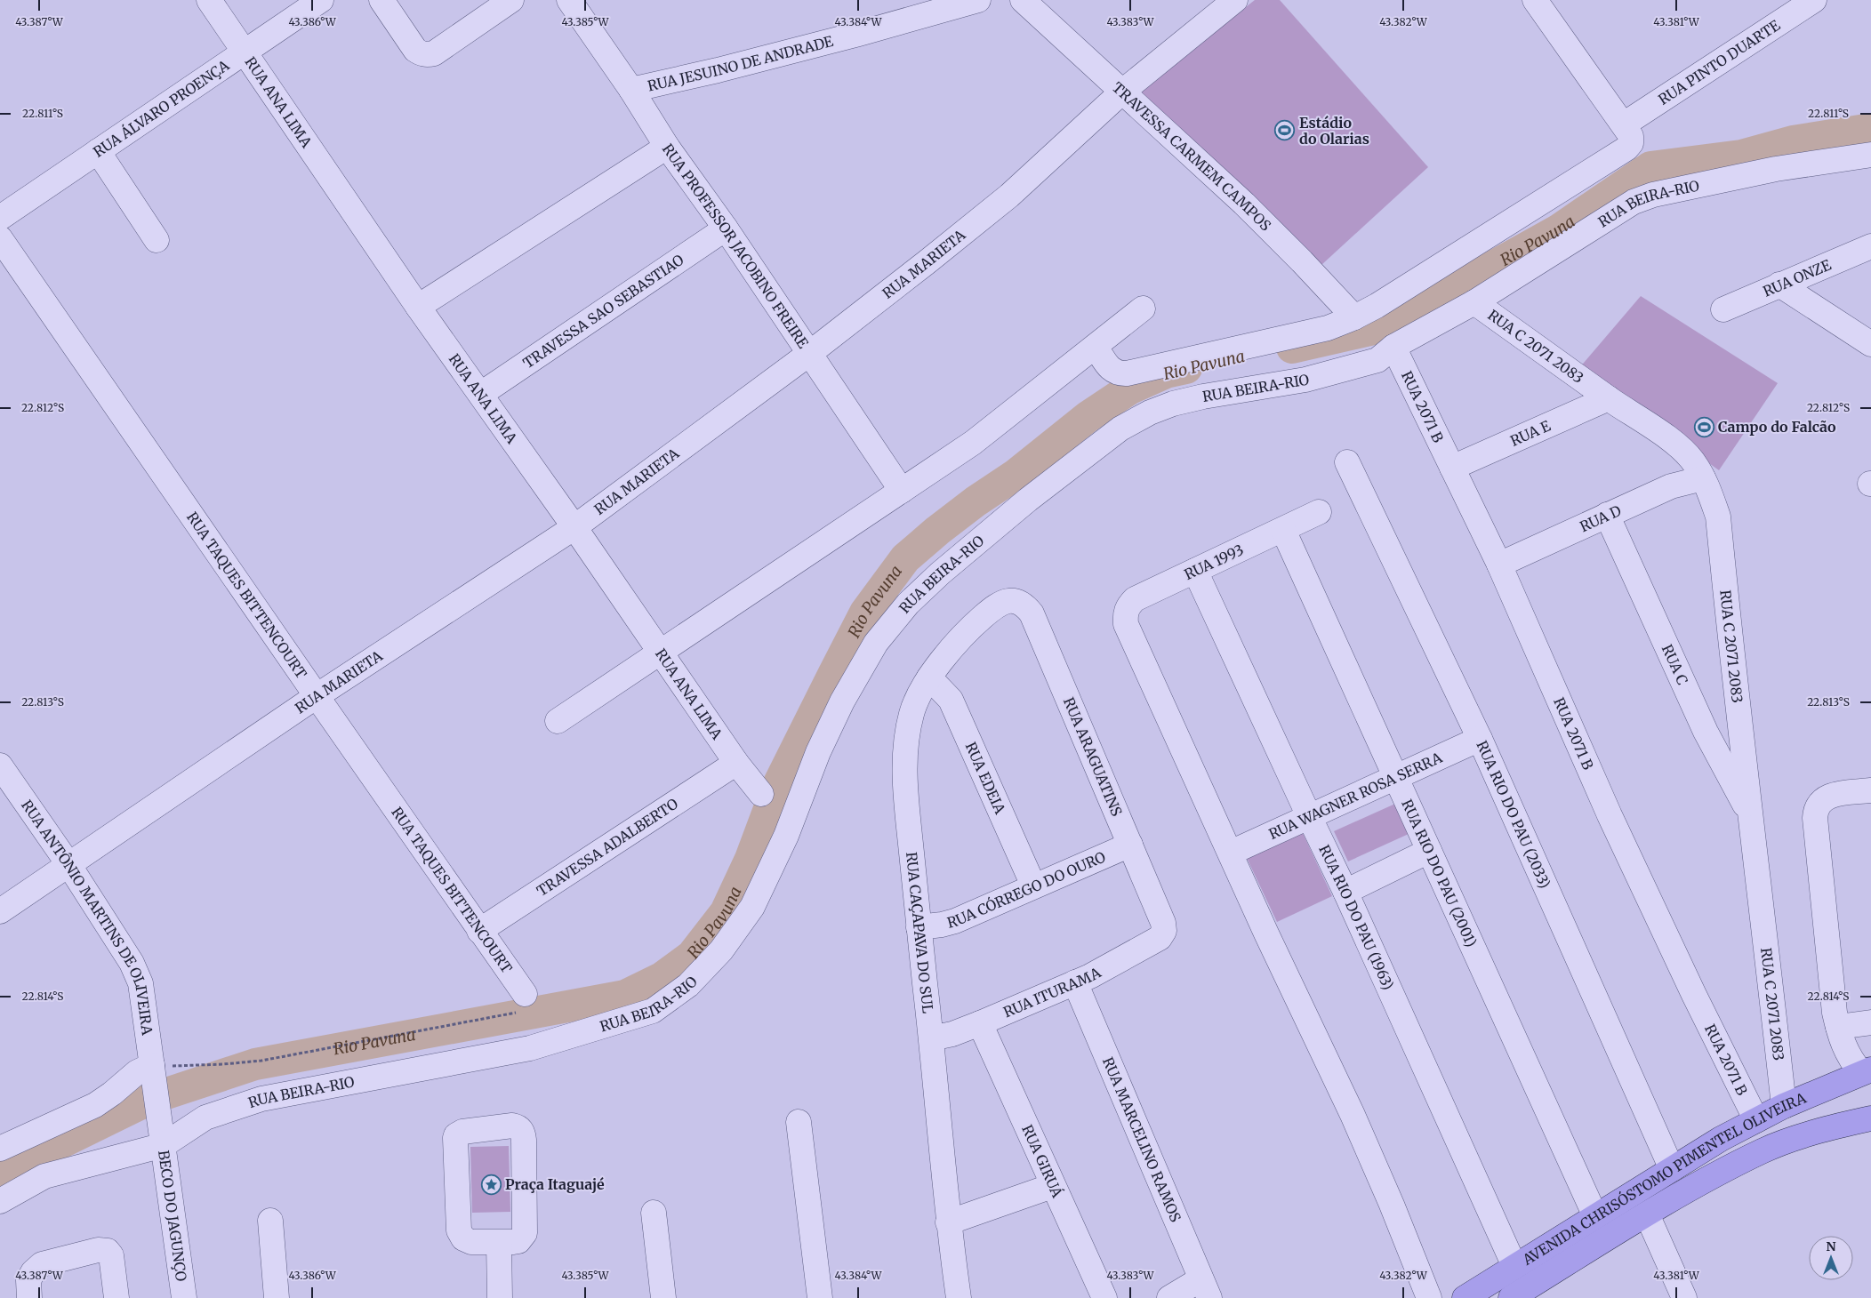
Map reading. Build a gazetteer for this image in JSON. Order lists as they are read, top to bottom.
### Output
{
  "streets": {
    "main road": ["AVENIDA CHRISÓSTOMO PIMENTEL OLIVEIRA"],
    "street": [
      "RUA PINTO DUARTE",
      "RUA JESUINO DE ANDRADE",
      "RUA ANA LIMA",
      "RUA ÁLVARO PROENÇA",
      "TRAVESSA CARMEM CAMPOS",
      "RUA BEIRA-RIO",
      "RUA PROFESSOR JACOBINO FREIRE",
      "RUA MARIETA",
      "RUA ONZE",
      "TRAVESSA SAO SEBASTIAO",
      "RUA C 2071 2083",
      "RUA 2071 B",
      "RUA E",
      "RUA D",
      "RUA 1993",
      "RUA TAQUES BITTENCOURT",
      "RUA C",
      "RUA ARAGUATINS",
      "RUA EDEIA",
      "RUA WAGNER ROSA SERRA",
      "RUA RIO DO PAU (2033)",
      "TRAVESSA ADALBERTO",
      "RUA RIO DO PAU (2001)",
      "RUA CÓRREGO DO OURO",
      "RUA RIO DO PAU (1963)",
      "RUA ANTÔNIO MARTINS DE OLIVEIRA",
      "RUA CAÇAPAVA DO SUL",
      "RUA ITURAMA",
      "RUA MARCELINO RAMOS",
      "RUA GIRUÁ",
      "BECO DO JAGUNÇO"
    ]
  },
  "crossings": [
    ["RUA PINTO DUARTE", "TRAVESSA CARMEM CAMPOS"],
    ["RUA JESUINO DE ANDRADE", "RUA PROFESSOR JACOBINO FREIRE"],
    ["RUA ANA LIMA", "RUA ÁLVARO PROENÇA"],
    ["RUA ANA LIMA", "RUA MARIETA"],
    ["RUA ANA LIMA", "TRAVESSA SAO SEBASTIAO"],
    ["RUA ANA LIMA", "TRAVESSA ADALBERTO"],
    ["TRAVESSA CARMEM CAMPOS", "RUA MARIETA"],
    ["RUA BEIRA-RIO", "RUA C 2071 2083"],
    ["RUA BEIRA-RIO", "RUA 2071 B"],
    ["RUA BEIRA-RIO", "RUA ANTÔNIO MARTINS DE OLIVEIRA"],
    ["RUA BEIRA-RIO", "BECO DO JAGUNÇO"],
    ["RUA PROFESSOR JACOBINO FREIRE", "RUA MARIETA"],
    ["RUA PROFESSOR JACOBINO FREIRE", "TRAVESSA SAO SEBASTIAO"],
    ["RUA MARIETA", "RUA TAQUES BITTENCOURT"],
    ["RUA MARIETA", "RUA ANTÔNIO MARTINS DE OLIVEIRA"],
    ["RUA C 2071 2083", "RUA E"],
    ["RUA C 2071 2083", "RUA D"],
    ["RUA C 2071 2083", "RUA C"],
    ["RUA C 2071 2083", "AVENIDA CHRISÓSTOMO PIMENTEL OLIVEIRA"],
    ["RUA 2071 B", "RUA E"],
    ["RUA 2071 B", "RUA D"],
    ["RUA 2071 B", "AVENIDA CHRISÓSTOMO PIMENTEL OLIVEIRA"],
    ["RUA D", "RUA C"],
    ["RUA 1993", "RUA WAGNER ROSA SERRA"],
    ["RUA 1993", "RUA RIO DO PAU (2001)"],
    ["RUA 1993", "RUA RIO DO PAU (1963)"],
    ["RUA TAQUES BITTENCOURT", "TRAVESSA ADALBERTO"],
    ["RUA ARAGUATINS", "RUA CÓRREGO DO OURO"],
    ["RUA ARAGUATINS", "RUA CAÇAPAVA DO SUL"],
    ["RUA ARAGUATINS", "RUA ITURAMA"],
    ["RUA EDEIA", "RUA CÓRREGO DO OURO"],
    ["RUA EDEIA", "RUA CAÇAPAVA DO SUL"],
    ["RUA WAGNER ROSA SERRA", "RUA RIO DO PAU (2033)"],
    ["RUA WAGNER ROSA SERRA", "RUA RIO DO PAU (2001)"],
    ["RUA WAGNER ROSA SERRA", "RUA RIO DO PAU (1963)"],
    ["RUA RIO DO PAU (2033)", "AVENIDA CHRISÓSTOMO PIMENTEL OLIVEIRA"],
    ["RUA RIO DO PAU (2001)", "AVENIDA CHRISÓSTOMO PIMENTEL OLIVEIRA"],
    ["RUA CÓRREGO DO OURO", "RUA CAÇAPAVA DO SUL"],
    ["RUA RIO DO PAU (1963)", "AVENIDA CHRISÓSTOMO PIMENTEL OLIVEIRA"],
    ["RUA ANTÔNIO MARTINS DE OLIVEIRA", "BECO DO JAGUNÇO"],
    ["RUA CAÇAPAVA DO SUL", "RUA ITURAMA"],
    ["RUA ITURAMA", "RUA MARCELINO RAMOS"],
    ["RUA ITURAMA", "RUA GIRUÁ"]
  ],
  "water": ["Rio Pavuna"],
  "places": {
    "sports": ["Estádio do Olarias", "Campo do Falcão"],
    "place": ["Praça Itaguajé"]
  },
  "north": "top",
  "coordinates": [
    "43.387°W",
    "43.386°W",
    "43.385°W",
    "43.384°W",
    "43.383°W",
    "43.382°W",
    "43.381°W",
    "22.811°S",
    "22.812°S",
    "22.813°S",
    "22.814°S"
  ]
}
